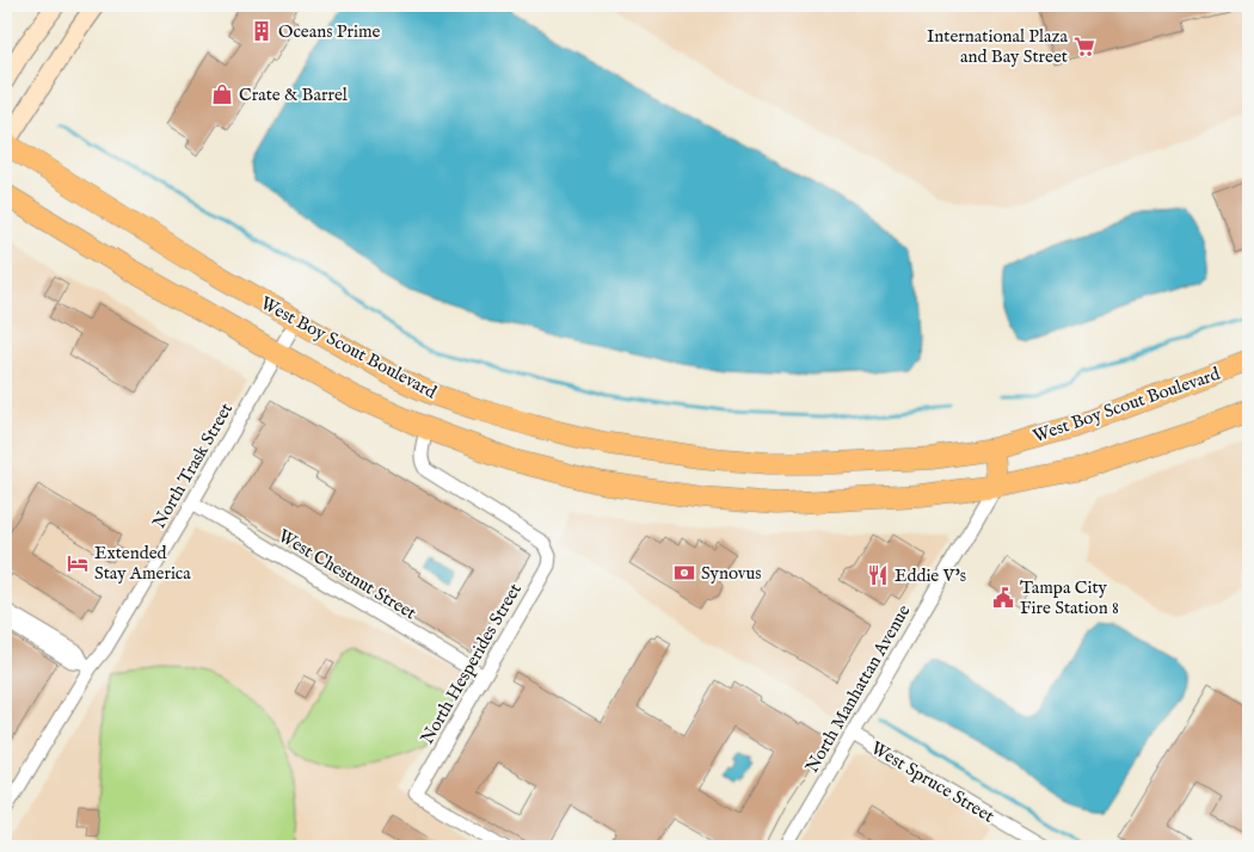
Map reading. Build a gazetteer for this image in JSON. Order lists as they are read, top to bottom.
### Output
{
  "streets": {
    "main road": ["West Boy Scout Boulevard"],
    "street": [
      "North Trask Street",
      "West Chestnut Street",
      "North Hesperides Street",
      "North Manhattan Avenue",
      "West Spruce Street"
    ]
  },
  "crossings": [
    ["West Boy Scout Boulevard", "North Trask Street"],
    ["West Boy Scout Boulevard", "North Hesperides Street"],
    ["West Boy Scout Boulevard", "North Manhattan Avenue"],
    ["North Trask Street", "West Chestnut Street"],
    ["West Chestnut Street", "North Hesperides Street"],
    ["North Manhattan Avenue", "West Spruce Street"]
  ],
  "places": {
    "building": ["Oceans Prime"],
    "supermarket": ["International Plaza and Bay Street"],
    "shop": ["Crate & Barrel"],
    "hotel": ["Extended Stay America"],
    "bank": ["Synovus"],
    "restaurant": ["Eddie V's"],
    "public building": ["Tampa City Fire Station 8"]
  }
}
